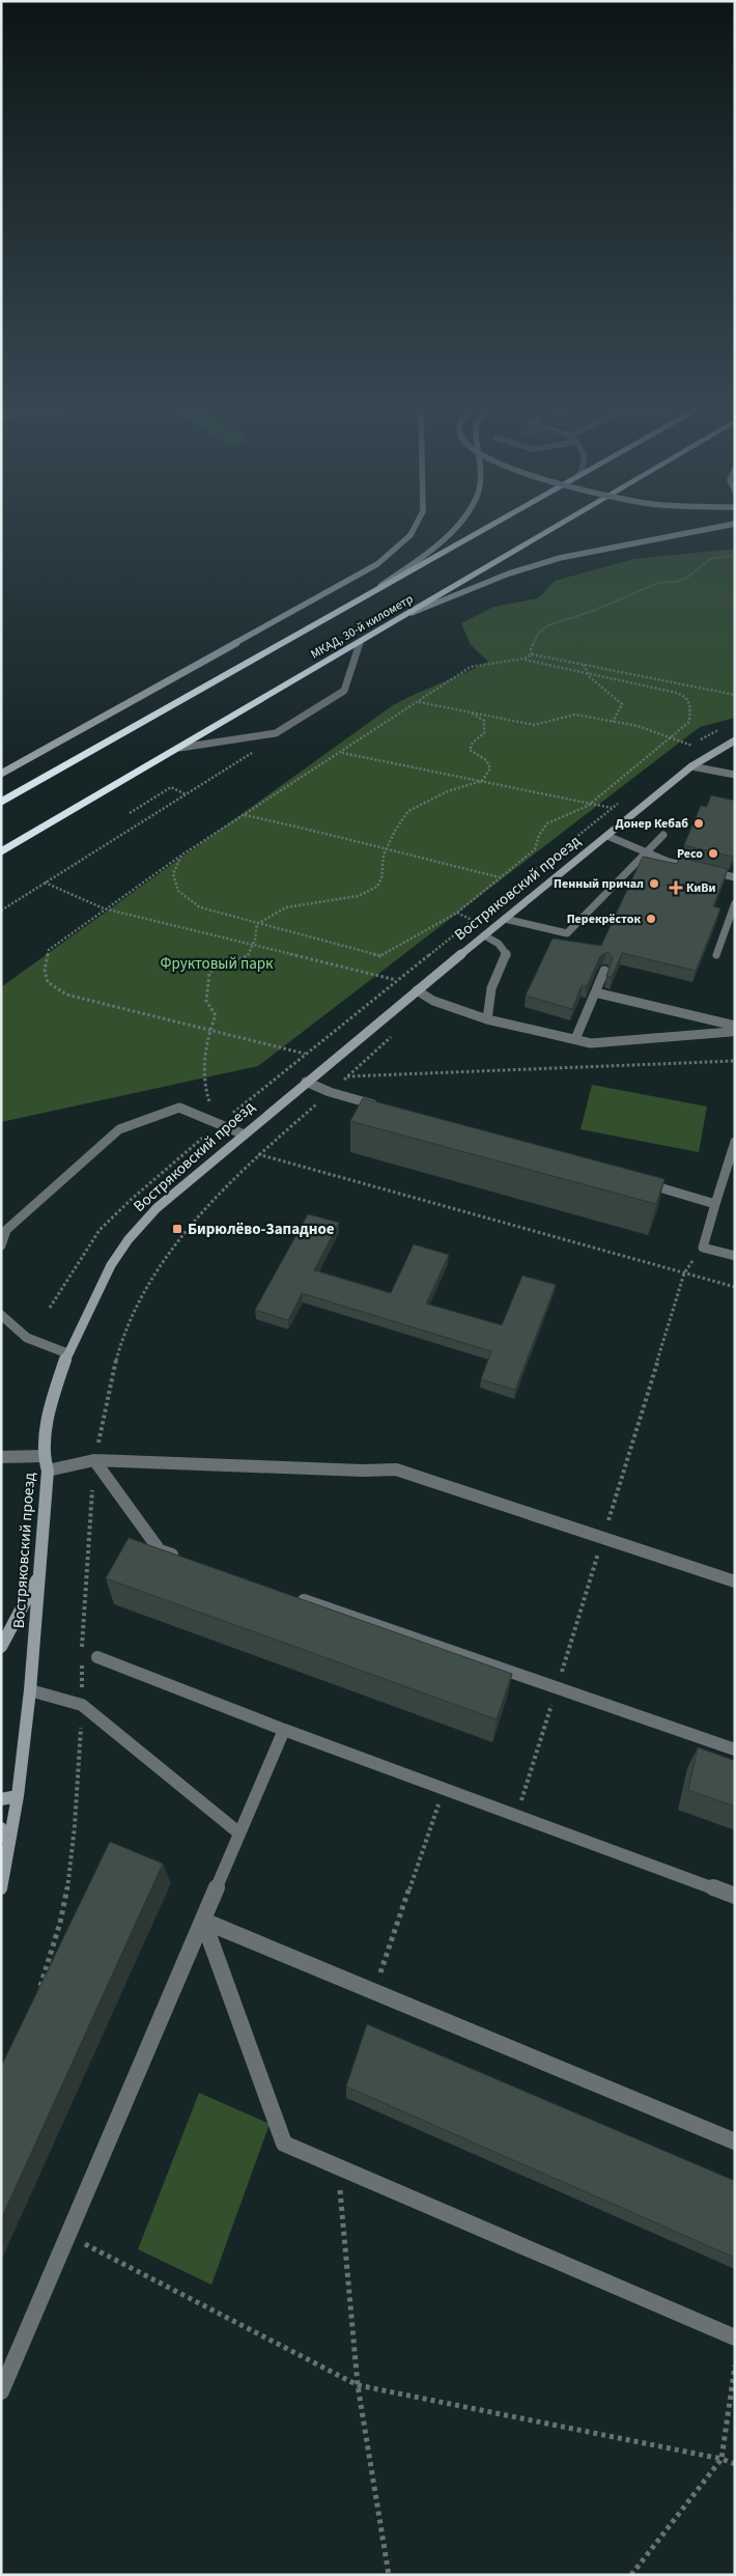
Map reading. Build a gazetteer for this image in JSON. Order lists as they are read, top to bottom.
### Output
{
  "streets": {
    "highway": ["МКАД, 30-й километр"],
    "street": ["Востряковский проезд"]
  },
  "parks": ["Фруктовый парк"],
  "places": {
    "other": [
      "Донер Кебаб",
      "Ресо",
      "Пенный причал",
      "Перекрёсток"
    ],
    "health": ["КиВи"],
    "transit": ["Бирюлёво-Западное"]
  }
}
